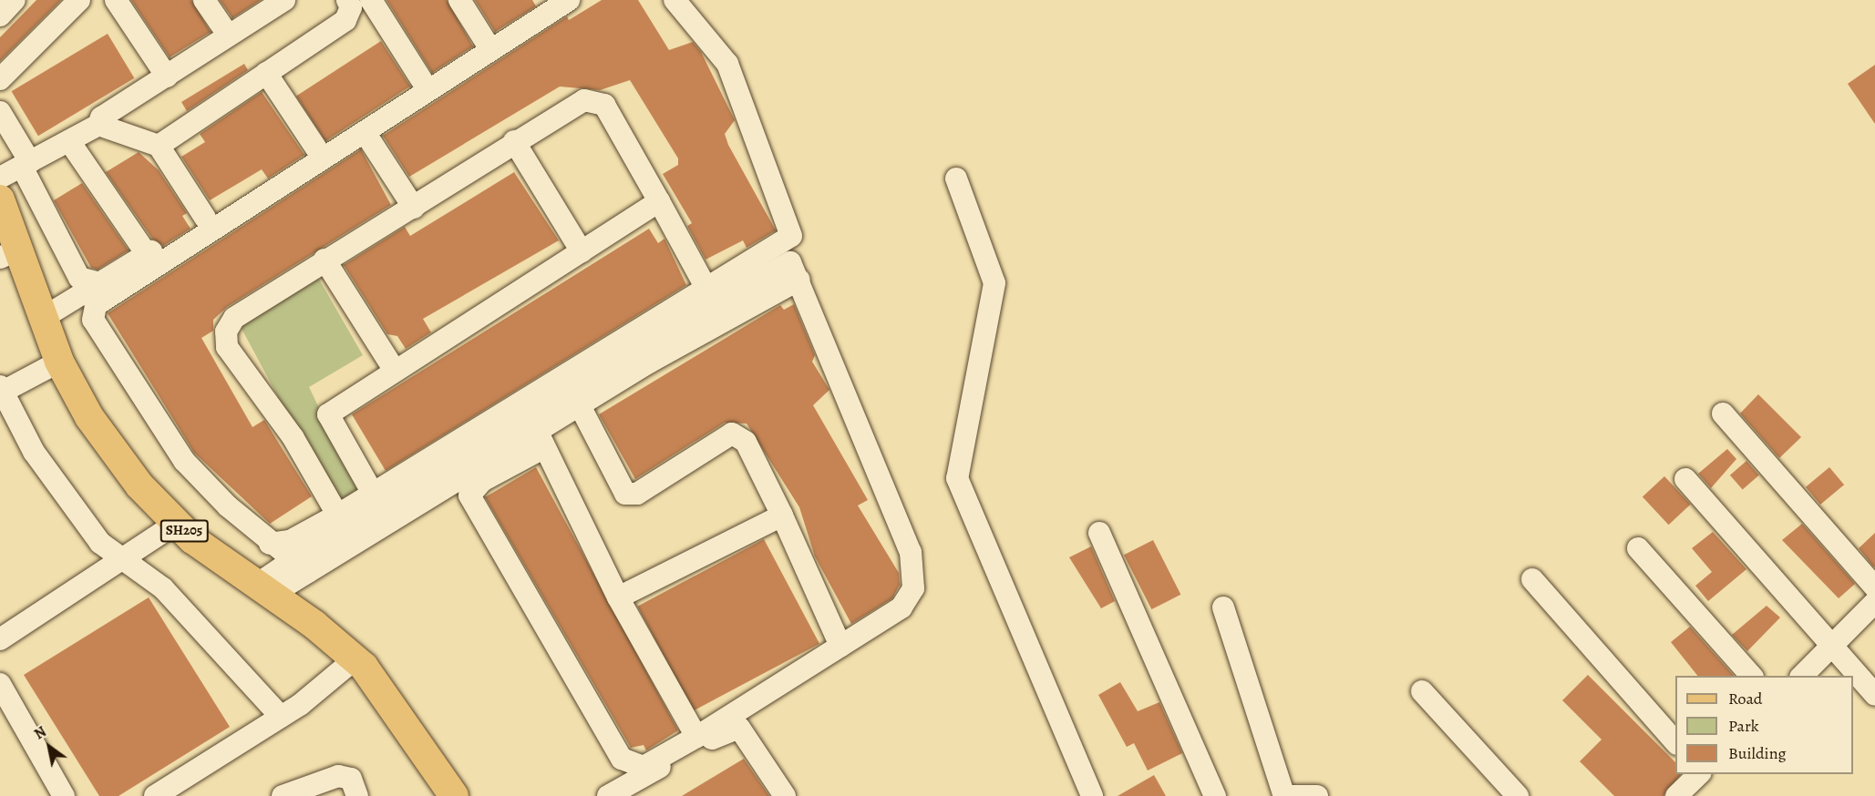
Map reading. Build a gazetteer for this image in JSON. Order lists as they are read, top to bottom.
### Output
{
  "streets": {
    "main road": ["SH205"]
  },
  "legend": ["Road", "Park", "Building"],
  "north": "top left"
}
